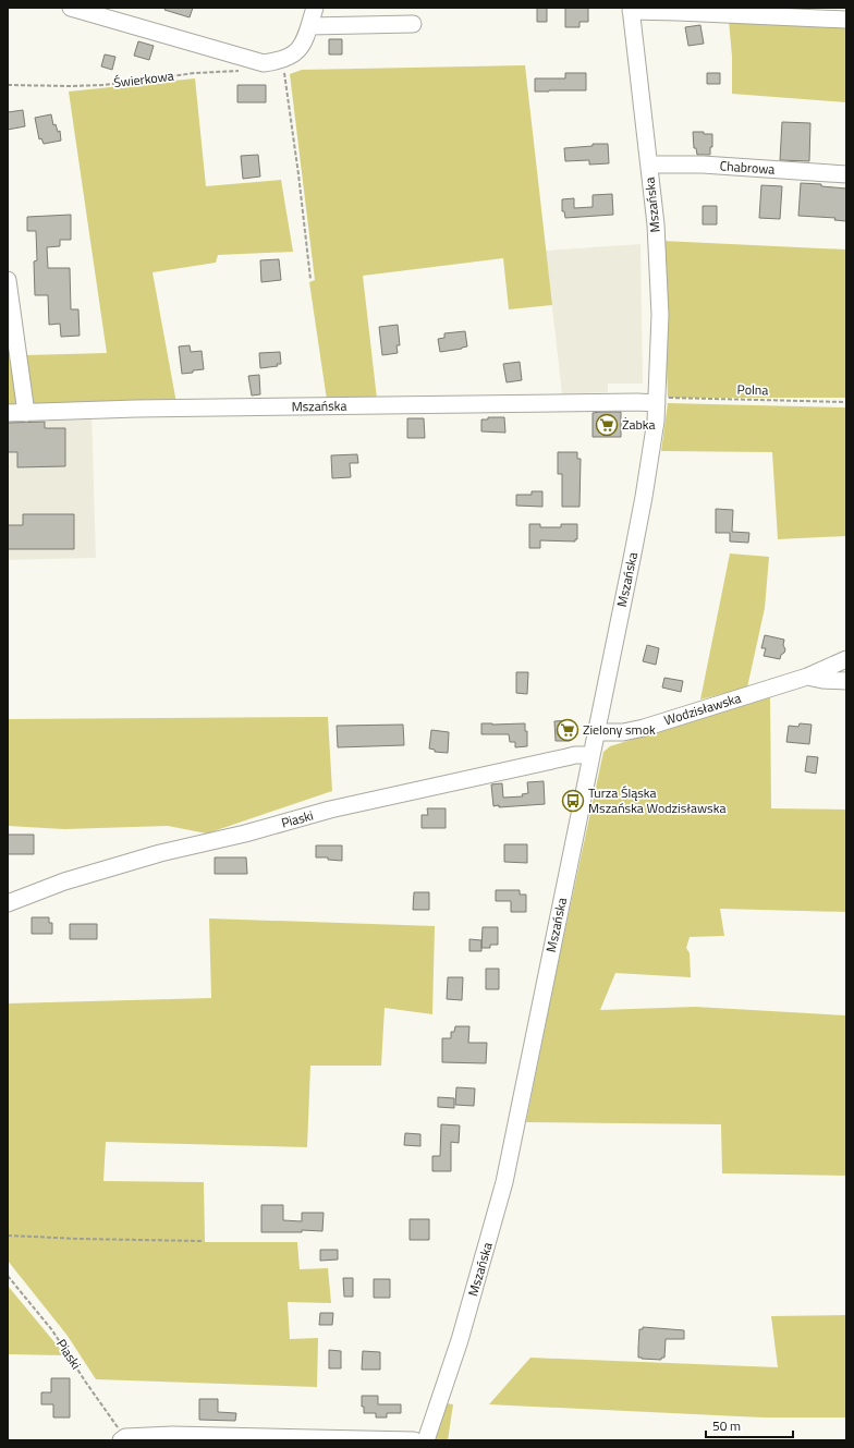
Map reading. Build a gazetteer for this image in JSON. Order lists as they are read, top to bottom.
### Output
{
  "streets": {
    "street": [
      "Chabrowa",
      "Mszańska",
      "Wodzisławska",
      "Piaski"
    ],
    "path": ["Świerkowa", "Polna"]
  },
  "crossings": [
    ["Chabrowa", "Mszańska"],
    ["Mszańska", "Polna"],
    ["Mszańska", "Wodzisławska"],
    ["Mszańska", "Piaski"]
  ],
  "places": {
    "supermarket": ["Żabka", "Zielony smok"],
    "bus stop": ["Turza Śląska Mszańska Wodzisławska"]
  },
  "scale_bar": "50 m"
}
